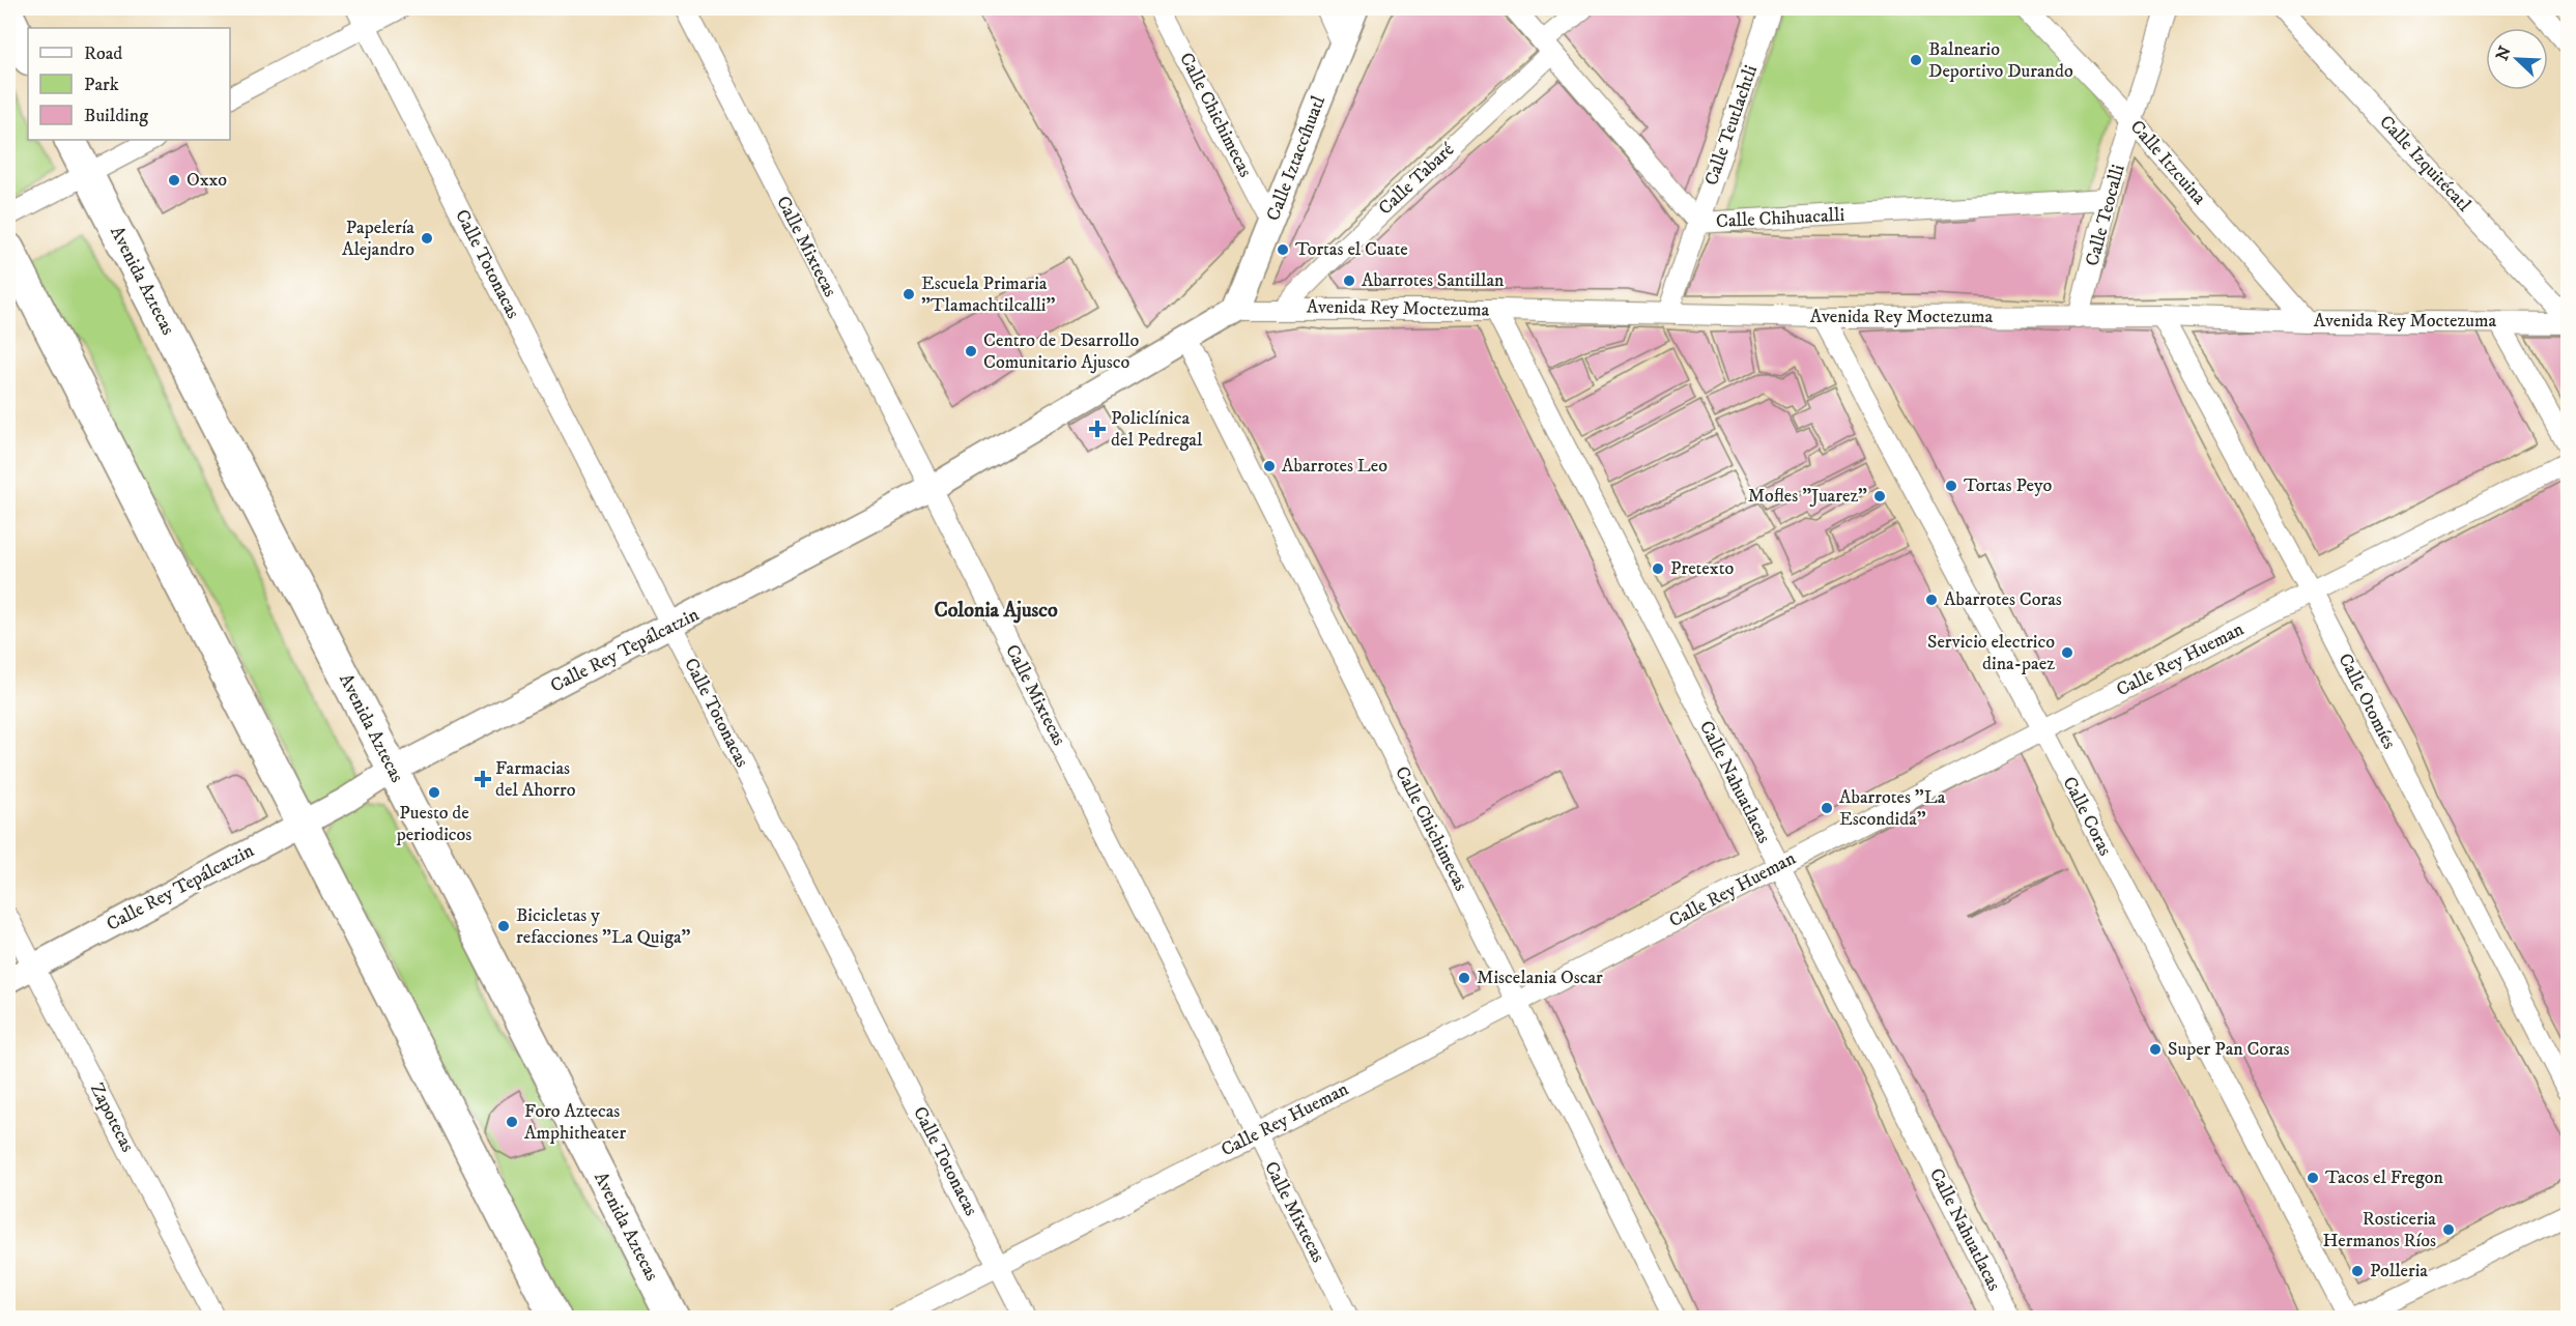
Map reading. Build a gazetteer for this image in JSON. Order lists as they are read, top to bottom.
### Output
{
  "streets": {
    "main road": ["Avenida Aztecas"],
    "street": [
      "Calle Chichimecas",
      "Calle Teutlachtli",
      "Calle Iztaccíhuatl",
      "Calle Itzcuina",
      "Calle Izquitécatl",
      "Calle Tabaré",
      "Calle Teocalli",
      "Calle Chihuacalli",
      "Calle Mixtecas",
      "Calle Totonacas",
      "Avenida Rey Moctezuma",
      "Calle Rey Tepálcatzin",
      "Calle Rey Hueman",
      "Calle Otomíes",
      "Calle Nahuatlacas",
      "Calle Coras",
      "Zapotecas"
    ]
  },
  "crossings": [
    ["Calle Chichimecas", "Calle Iztaccíhuatl"],
    ["Calle Chichimecas", "Calle Rey Tepálcatzin"],
    ["Calle Chichimecas", "Calle Rey Hueman"],
    ["Calle Teutlachtli", "Calle Chihuacalli"],
    ["Calle Teutlachtli", "Avenida Rey Moctezuma"],
    ["Calle Iztaccíhuatl", "Avenida Rey Moctezuma"],
    ["Calle Iztaccíhuatl", "Calle Rey Tepálcatzin"],
    ["Calle Itzcuina", "Calle Teocalli"],
    ["Calle Itzcuina", "Avenida Rey Moctezuma"],
    ["Calle Izquitécatl", "Avenida Rey Moctezuma"],
    ["Calle Tabaré", "Calle Chihuacalli"],
    ["Calle Tabaré", "Avenida Rey Moctezuma"],
    ["Calle Teocalli", "Calle Chihuacalli"],
    ["Calle Teocalli", "Avenida Rey Moctezuma"],
    ["Calle Mixtecas", "Calle Rey Tepálcatzin"],
    ["Calle Mixtecas", "Calle Rey Hueman"],
    ["Calle Totonacas", "Calle Rey Tepálcatzin"],
    ["Calle Totonacas", "Calle Rey Hueman"],
    ["Avenida Aztecas", "Calle Rey Tepálcatzin"],
    ["Avenida Rey Moctezuma", "Calle Rey Tepálcatzin"],
    ["Avenida Rey Moctezuma", "Calle Otomíes"],
    ["Avenida Rey Moctezuma", "Calle Nahuatlacas"],
    ["Avenida Rey Moctezuma", "Calle Coras"],
    ["Calle Rey Tepálcatzin", "Zapotecas"],
    ["Calle Rey Hueman", "Calle Otomíes"],
    ["Calle Rey Hueman", "Calle Nahuatlacas"],
    ["Calle Rey Hueman", "Calle Coras"]
  ],
  "districts": ["Colonia Ajusco"],
  "places": {
    "other": [
      "Balneario Deportivo Durando",
      "Oxxo",
      "Papelería Alejandro",
      "Tortas el Cuate",
      "Abarrotes Santillan",
      "Escuela Primaria \"Tlamachtilcalli\"",
      "Centro de Desarrollo Comunitario Ajusco",
      "Abarrotes Leo",
      "Tortas Peyo",
      "Mofles \"Juarez\"",
      "Pretexto",
      "Abarrotes Coras",
      "Servicio electrico dina-paez",
      "Puesto de periodicos",
      "Abarrotes \"La Escondida\"",
      "Bicicletas y refacciones \"La Quiga\"",
      "Miscelania Oscar",
      "Super Pan Coras",
      "Foro Aztecas Amphitheater",
      "Tacos el Fregon",
      "Rosticeria Hermanos Ríos",
      "Polleria"
    ],
    "health": ["Policlínica del Pedregal", "Farmacias del Ahorro"]
  },
  "legend": ["Road", "Park", "Building"],
  "north": "top left"
}
